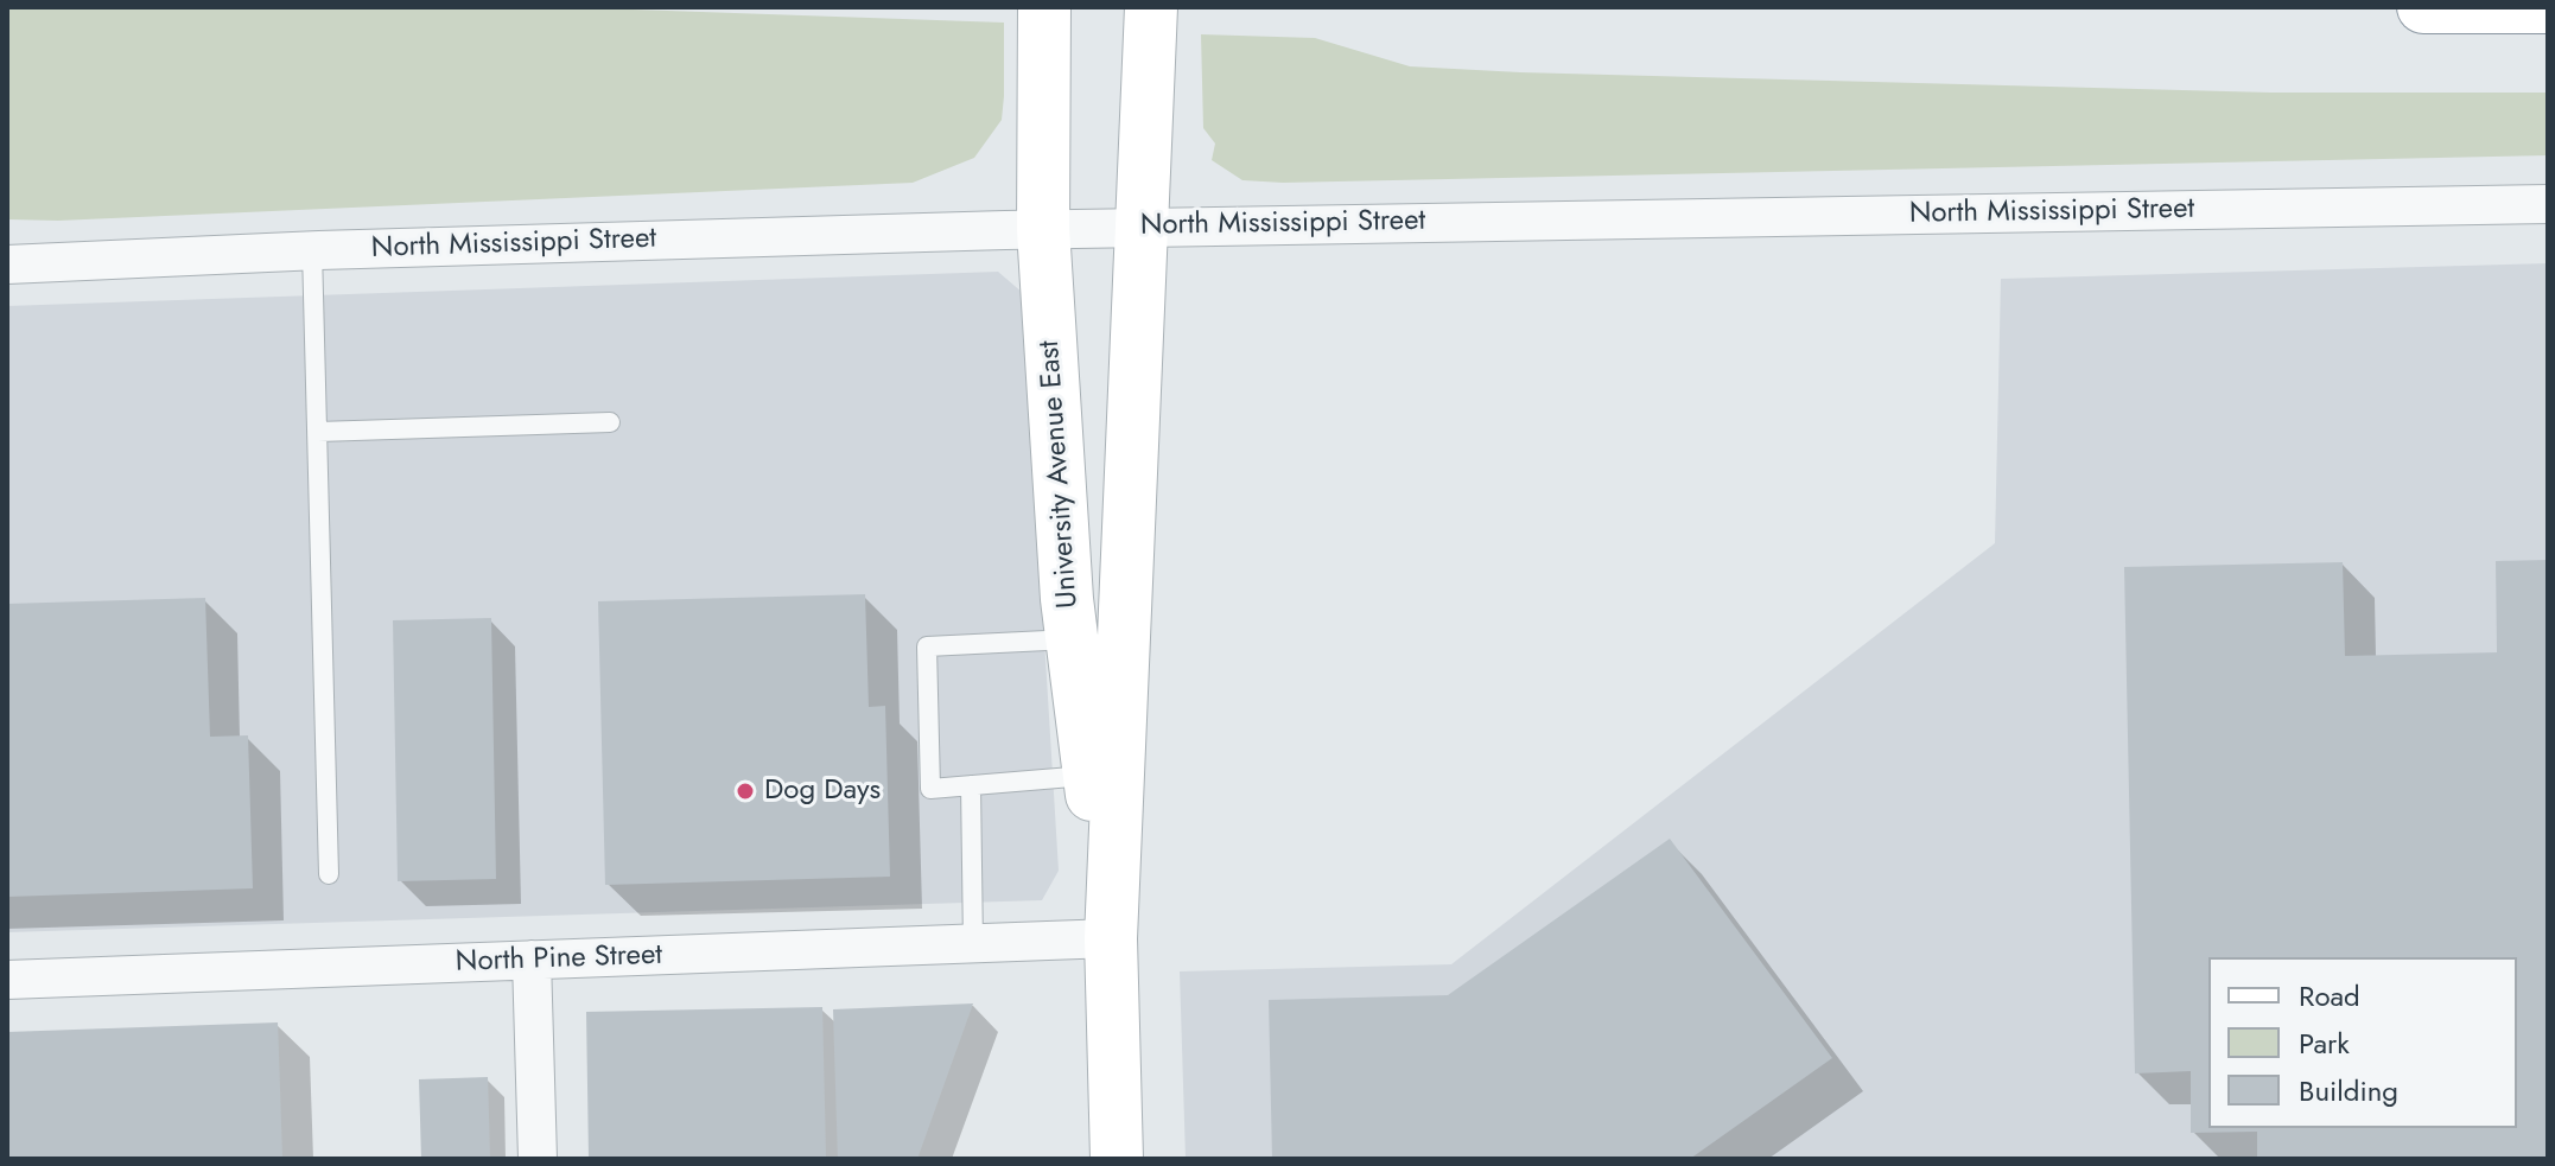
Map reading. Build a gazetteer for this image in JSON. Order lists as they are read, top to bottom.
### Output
{
  "streets": {
    "main road": ["University Avenue East"],
    "street": ["North Mississippi Street", "North Pine Street"]
  },
  "crossings": [
    ["North Mississippi Street", "University Avenue East"],
    ["University Avenue East", "North Pine Street"]
  ],
  "places": ["Dog Days"],
  "legend": ["Road", "Park", "Building"]
}
